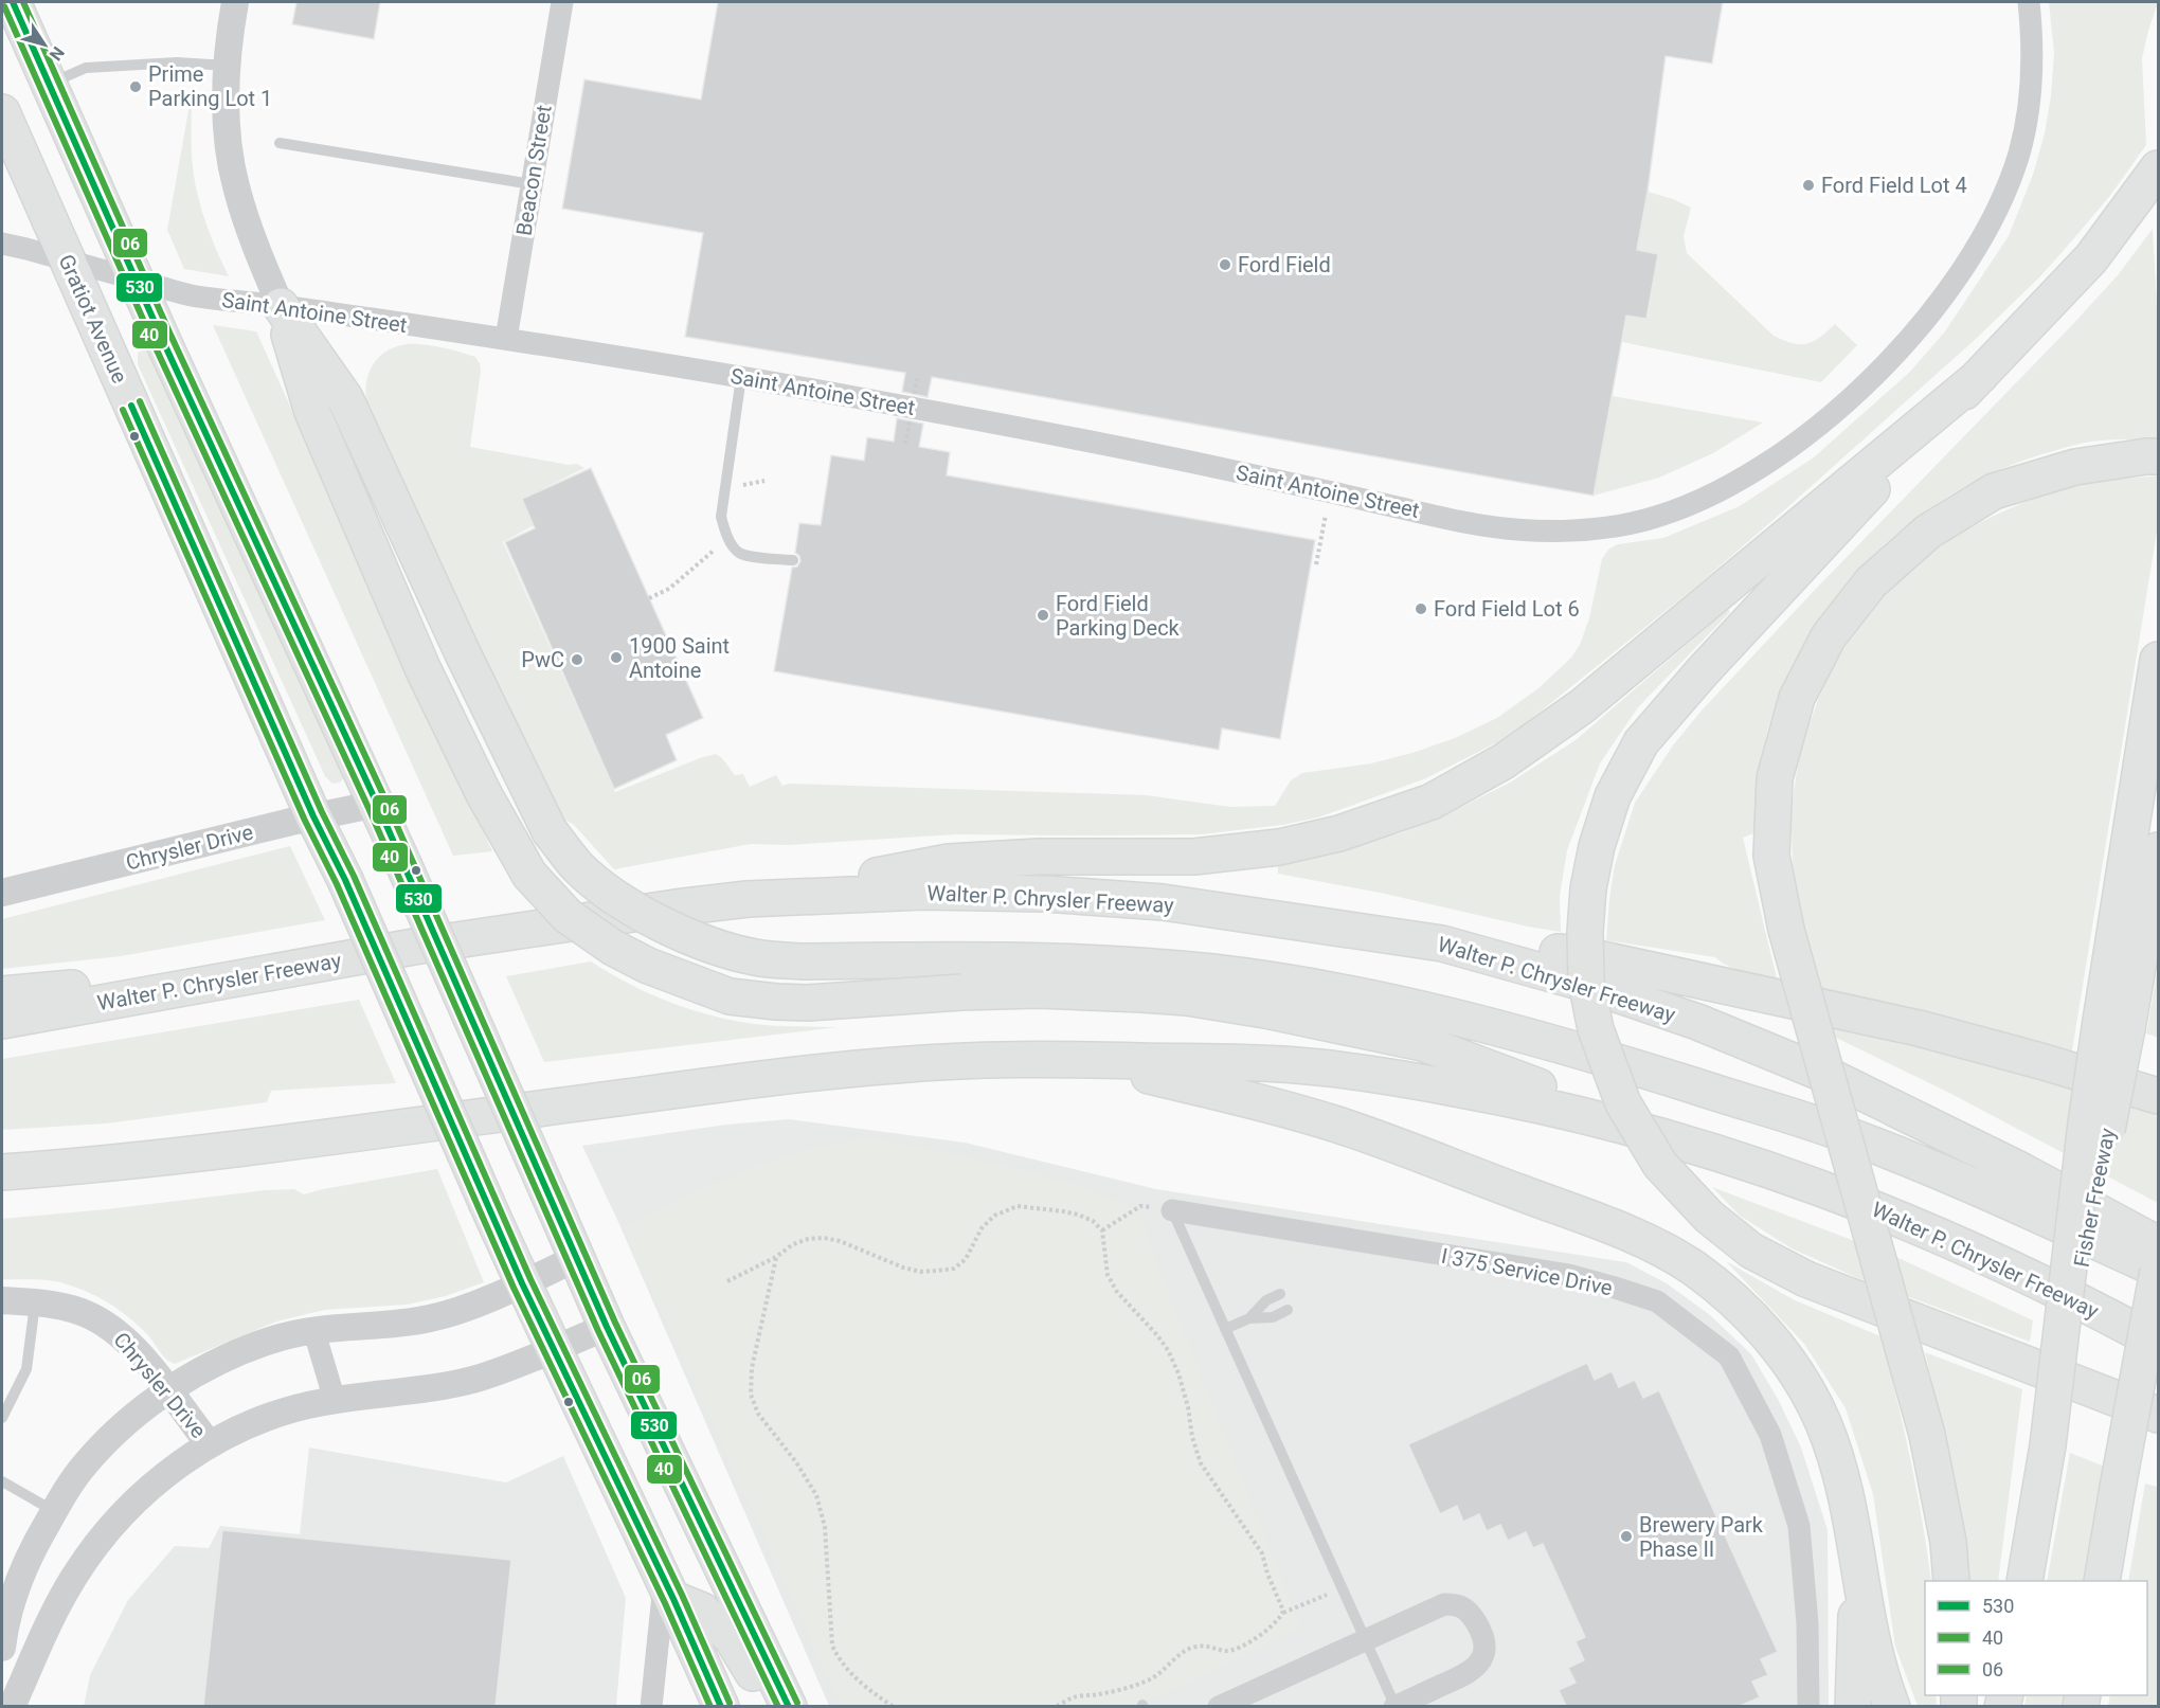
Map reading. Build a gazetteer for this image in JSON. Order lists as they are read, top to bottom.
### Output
{
  "streets": {
    "main road": ["Gratiot Avenue", "Walter P. Chrysler Freeway", "Fisher Freeway"],
    "street": [
      "Beacon Street",
      "Saint Antoine Street",
      "Chrysler Drive",
      "I 375 Service Drive"
    ]
  },
  "crossings": [
    ["Beacon Street", "Saint Antoine Street"],
    ["Saint Antoine Street", "Gratiot Avenue"],
    ["Gratiot Avenue", "Chrysler Drive"]
  ],
  "places": [
    "Prime Parking Lot 1",
    "Ford Field Lot 4",
    "Ford Field",
    "Ford Field Lot 6",
    "Ford Field Parking Deck",
    "1900 Saint Antoine",
    "PwC",
    "Brewery Park Phase II"
  ],
  "lines": ["transit line 530", "transit line 06", "transit line 40"],
  "legend": ["530", "40", "06"],
  "north": "bottom right"
}
